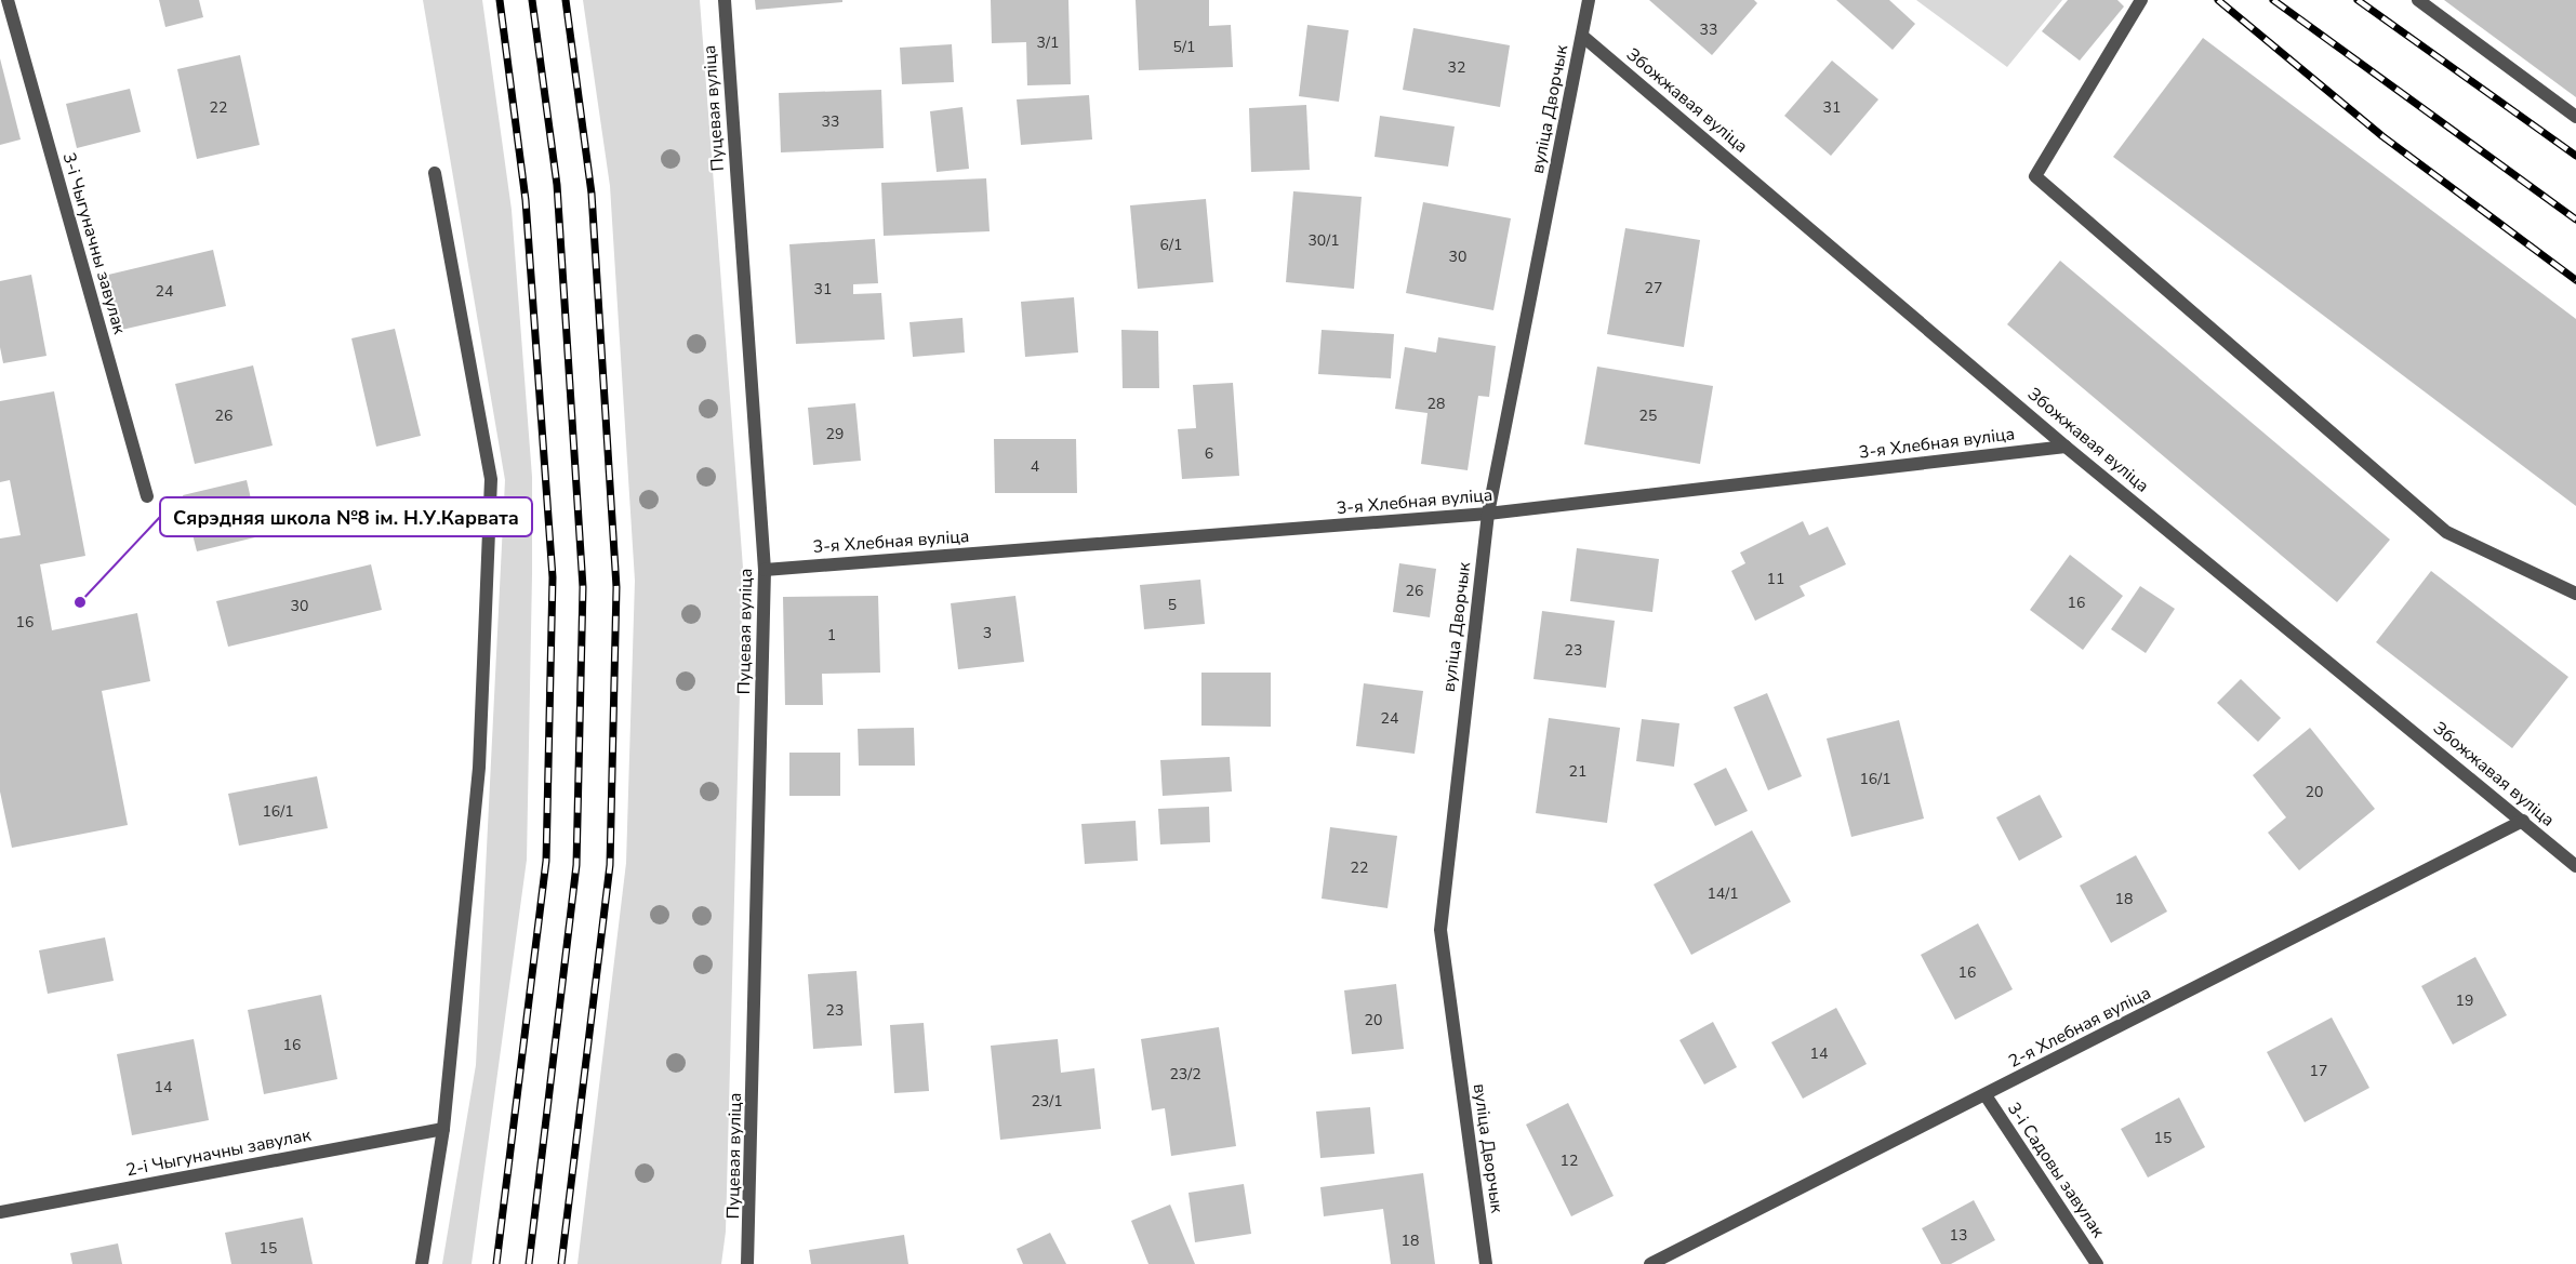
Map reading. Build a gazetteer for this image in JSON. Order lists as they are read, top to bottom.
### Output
{
  "streets": {
    "street": [
      "Збожжавая вуліца",
      "Пуцевая вуліца",
      "вуліца Дворчык",
      "3-і Чыгуначны завулак",
      "3-я Хлебная вуліца",
      "2-я Хлебная вуліца",
      "2-і Чыгуначны завулак",
      "3-і Садовы завулак"
    ]
  },
  "crossings": [
    ["Збожжавая вуліца", "вуліца Дворчык"],
    ["Збожжавая вуліца", "3-я Хлебная вуліца"],
    ["Збожжавая вуліца", "2-я Хлебная вуліца"],
    ["Пуцевая вуліца", "3-я Хлебная вуліца"],
    ["вуліца Дворчык", "3-я Хлебная вуліца"],
    ["2-я Хлебная вуліца", "3-і Садовы завулак"]
  ],
  "places": ["Сярэдняя школа №8 ім. Н.У.Карвата"],
  "house_numbers": [
    "33",
    "3/1",
    "5/1",
    "32",
    "22",
    "31",
    "33",
    "30/1",
    "6/1",
    "30",
    "27",
    "31",
    "24",
    "28",
    "26",
    "25",
    "29",
    "6",
    "4",
    "11",
    "26",
    "16",
    "5",
    "30",
    "16",
    "3",
    "1",
    "23",
    "24",
    "21",
    "16/1",
    "20",
    "16/1",
    "22",
    "14/1",
    "18",
    "16",
    "19",
    "23",
    "20",
    "16",
    "14",
    "17",
    "23/2",
    "14",
    "23/1",
    "15",
    "12",
    "13",
    "18",
    "15"
  ]
}
